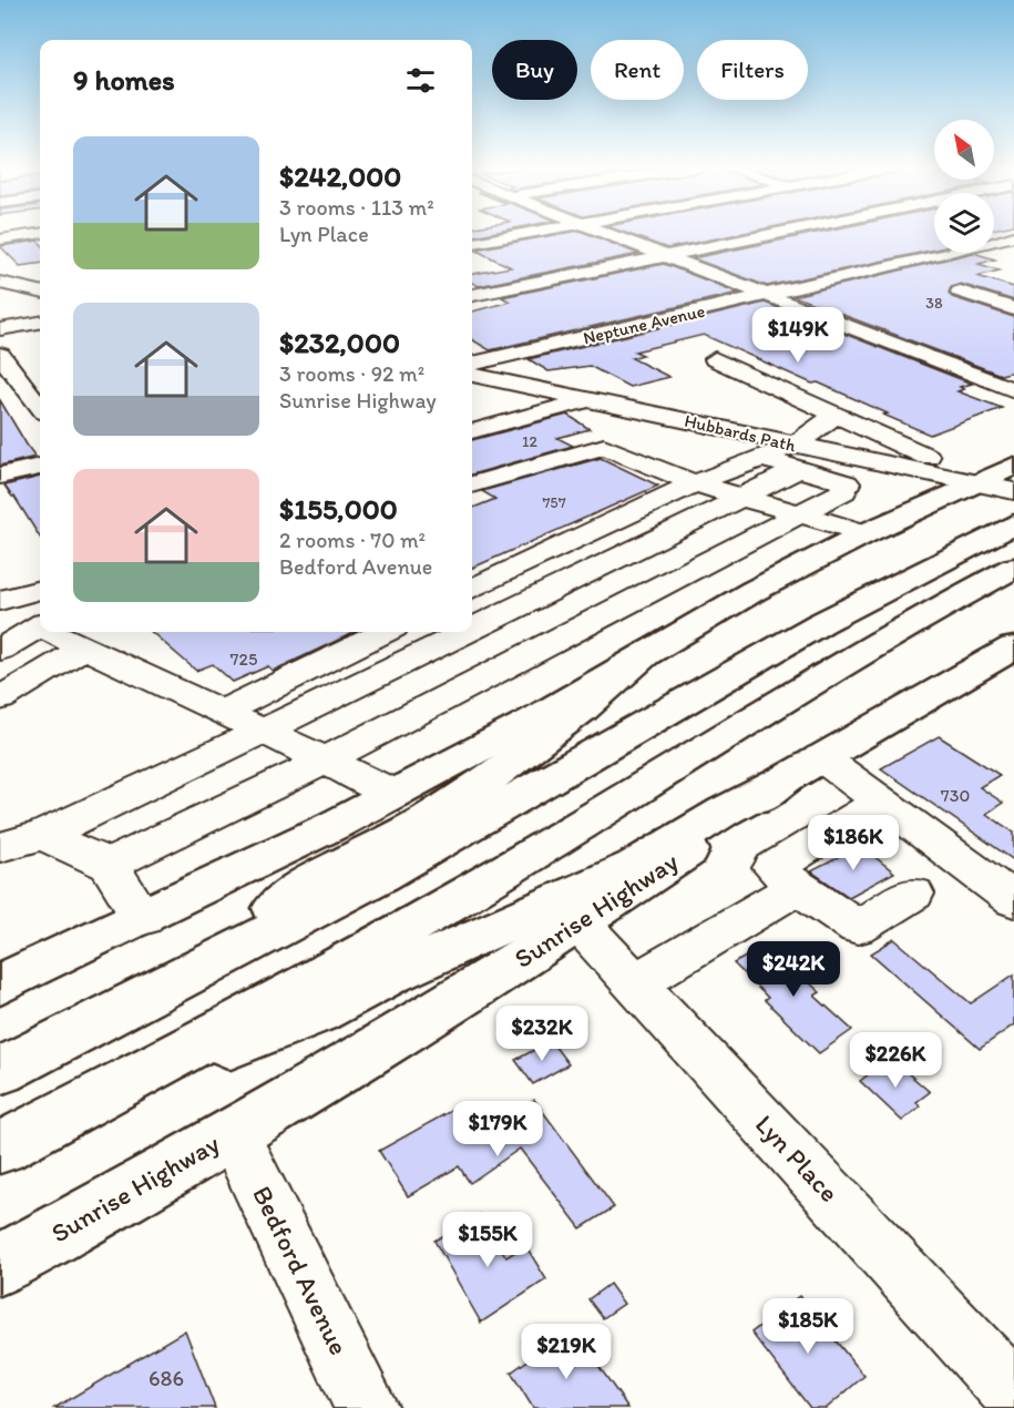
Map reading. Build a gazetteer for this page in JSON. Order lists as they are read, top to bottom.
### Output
{
  "streets": {
    "main road": ["Sunrise Highway"],
    "street": [
      "Neptune Avenue",
      "Hubbards Path",
      "Lyn Place",
      "Bedford Avenue"
    ]
  },
  "crossings": [
    ["Sunrise Highway", "Lyn Place"],
    ["Sunrise Highway", "Bedford Avenue"]
  ],
  "house_numbers": [
    "38",
    "12",
    "757",
    "725",
    "730",
    "686"
  ],
  "north": "top left",
  "page": {
    "chip": ["Buy", "Rent", "Filters"],
    "heading": "9 homes",
    "list": [
      {
        "name": "$242,000",
        "note": "3 rooms · 113 m² · Lyn Place"
      },
      {
        "name": "$232,000",
        "note": "3 rooms · 92 m² · Sunrise Highway"
      },
      {
        "name": "$155,000",
        "note": "2 rooms · 70 m² · Bedford Avenue"
      }
    ],
    "price": [
      "$149K",
      "$186K",
      "$242K",
      "$232K",
      "$226K",
      "$179K",
      "$155K",
      "$185K",
      "$219K"
    ]
  }
}
